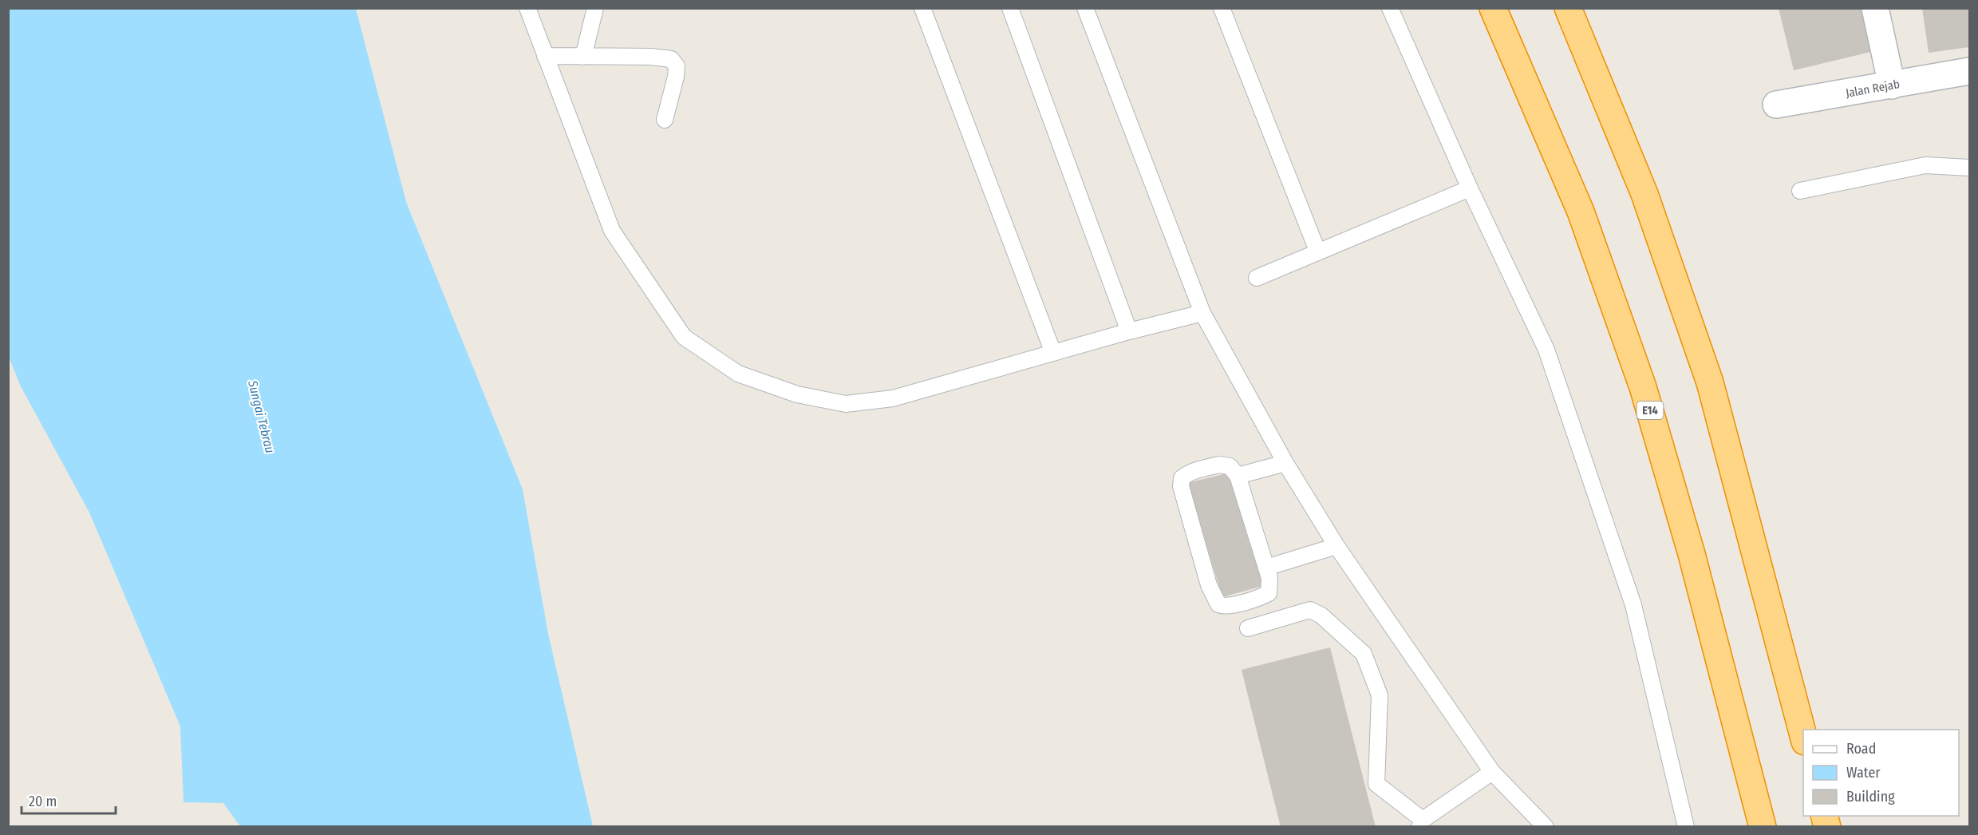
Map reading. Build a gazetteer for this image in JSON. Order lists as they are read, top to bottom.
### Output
{
  "streets": {
    "highway": ["E14"],
    "street": ["Jalan Rejab"]
  },
  "water": ["Sungai Tebrau"],
  "legend": ["Road", "Water", "Building"],
  "scale_bar": "20 m"
}
